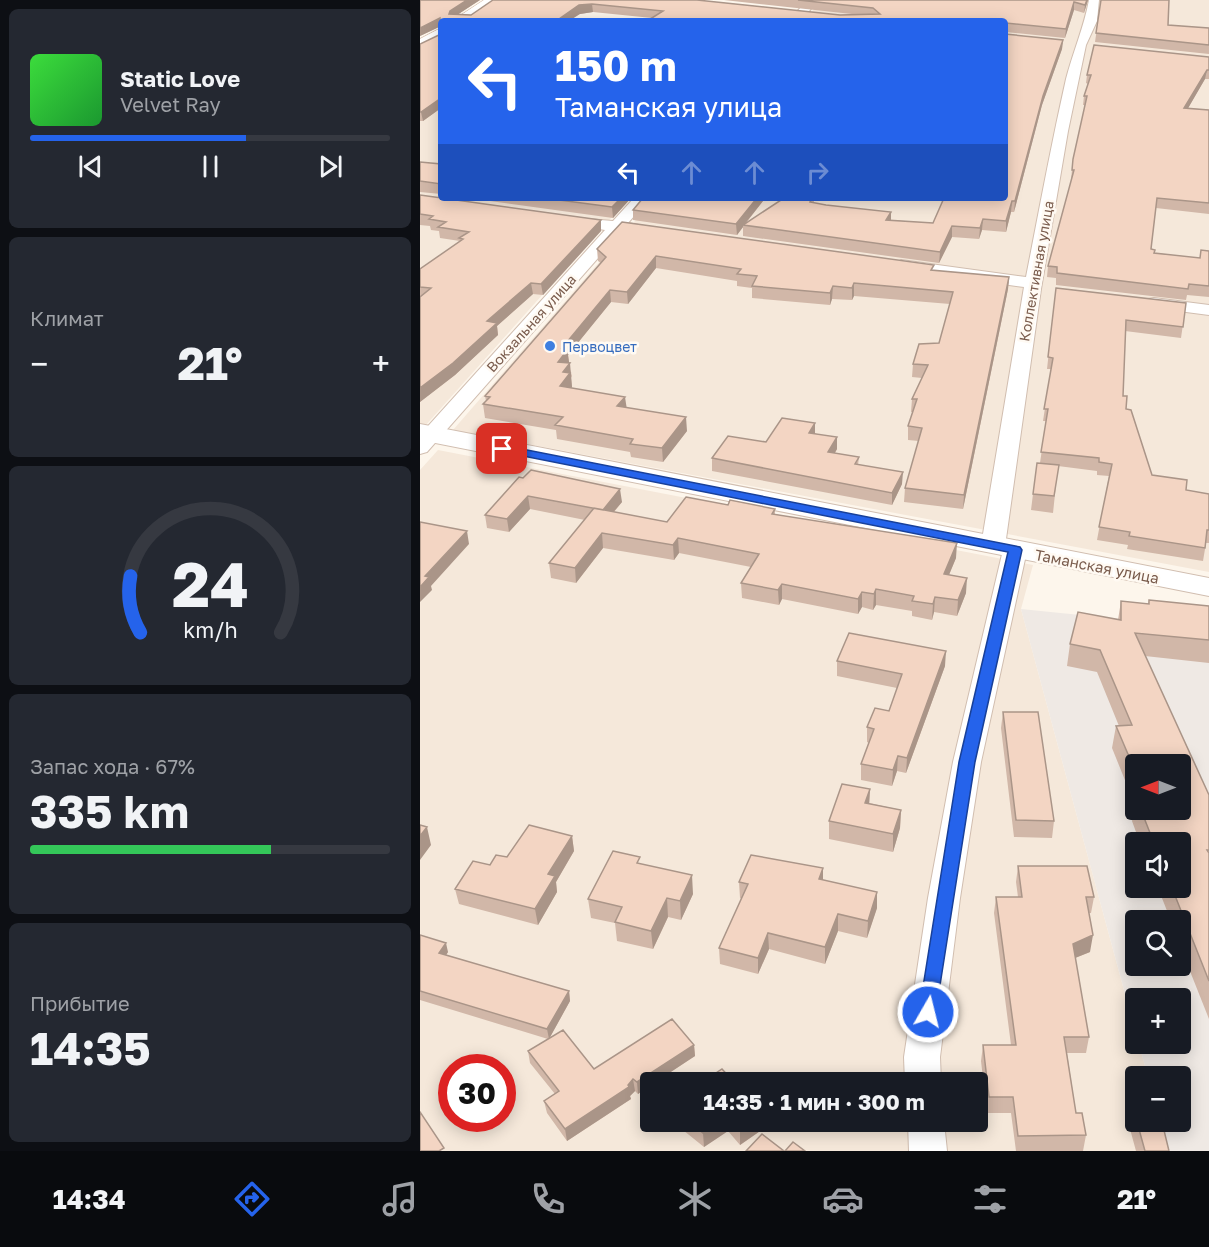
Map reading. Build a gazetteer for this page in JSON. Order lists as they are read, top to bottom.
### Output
{
  "streets": {
    "street": ["Коллективная улица", "Вокзальная улица", "Таманская улица"]
  },
  "crossings": [
    ["Коллективная улица", "Таманская улица"],
    ["Вокзальная улица", "Таманская улица"]
  ],
  "places": ["Первоцвет"],
  "north": "left",
  "page": {
    "turn": ["150 m", "Таманская улица"],
    "song": ["Static Love", "Velvet Ray"],
    "tile": [
      "Климат",
      ["Запас хода · 67%", "335 km"],
      ["Прибытие", "14:35"]
    ],
    "heat": ["−", "21°", "+"],
    "map_buttons": ["+", "−"],
    "limit": "30",
    "trip": "14:35 · 1 мин · 300 m",
    "tabs": ["14:34", "21°"],
    "gauge": ["24", "km/h"]
  }
}
